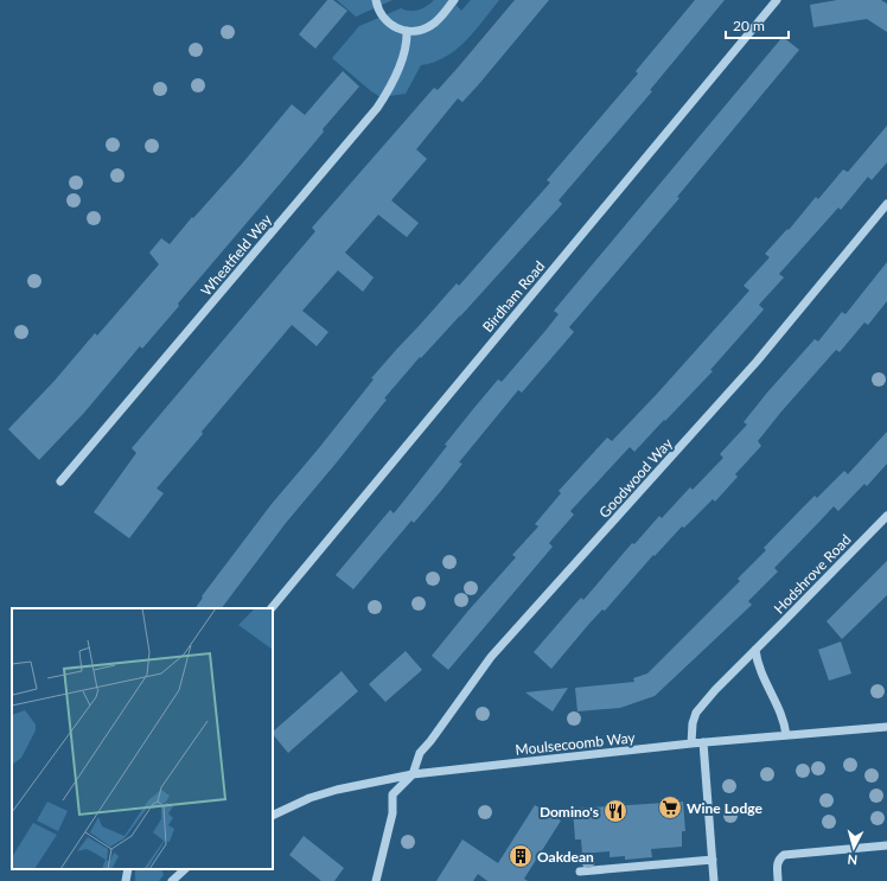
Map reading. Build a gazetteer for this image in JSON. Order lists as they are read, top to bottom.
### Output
{
  "streets": {
    "street": [
      "Wheatfield Way",
      "Birdham Road",
      "Goodwood Way",
      "Hodshrove Road",
      "Moulsecoomb Way"
    ]
  },
  "crossings": [
    ["Goodwood Way", "Moulsecoomb Way"],
    ["Hodshrove Road", "Moulsecoomb Way"]
  ],
  "places": {
    "supermarket": ["Wine Lodge"],
    "restaurant": ["Domino's"],
    "building": ["Oakdean"]
  },
  "scale_bar": "20 m",
  "north": "bottom"
}
